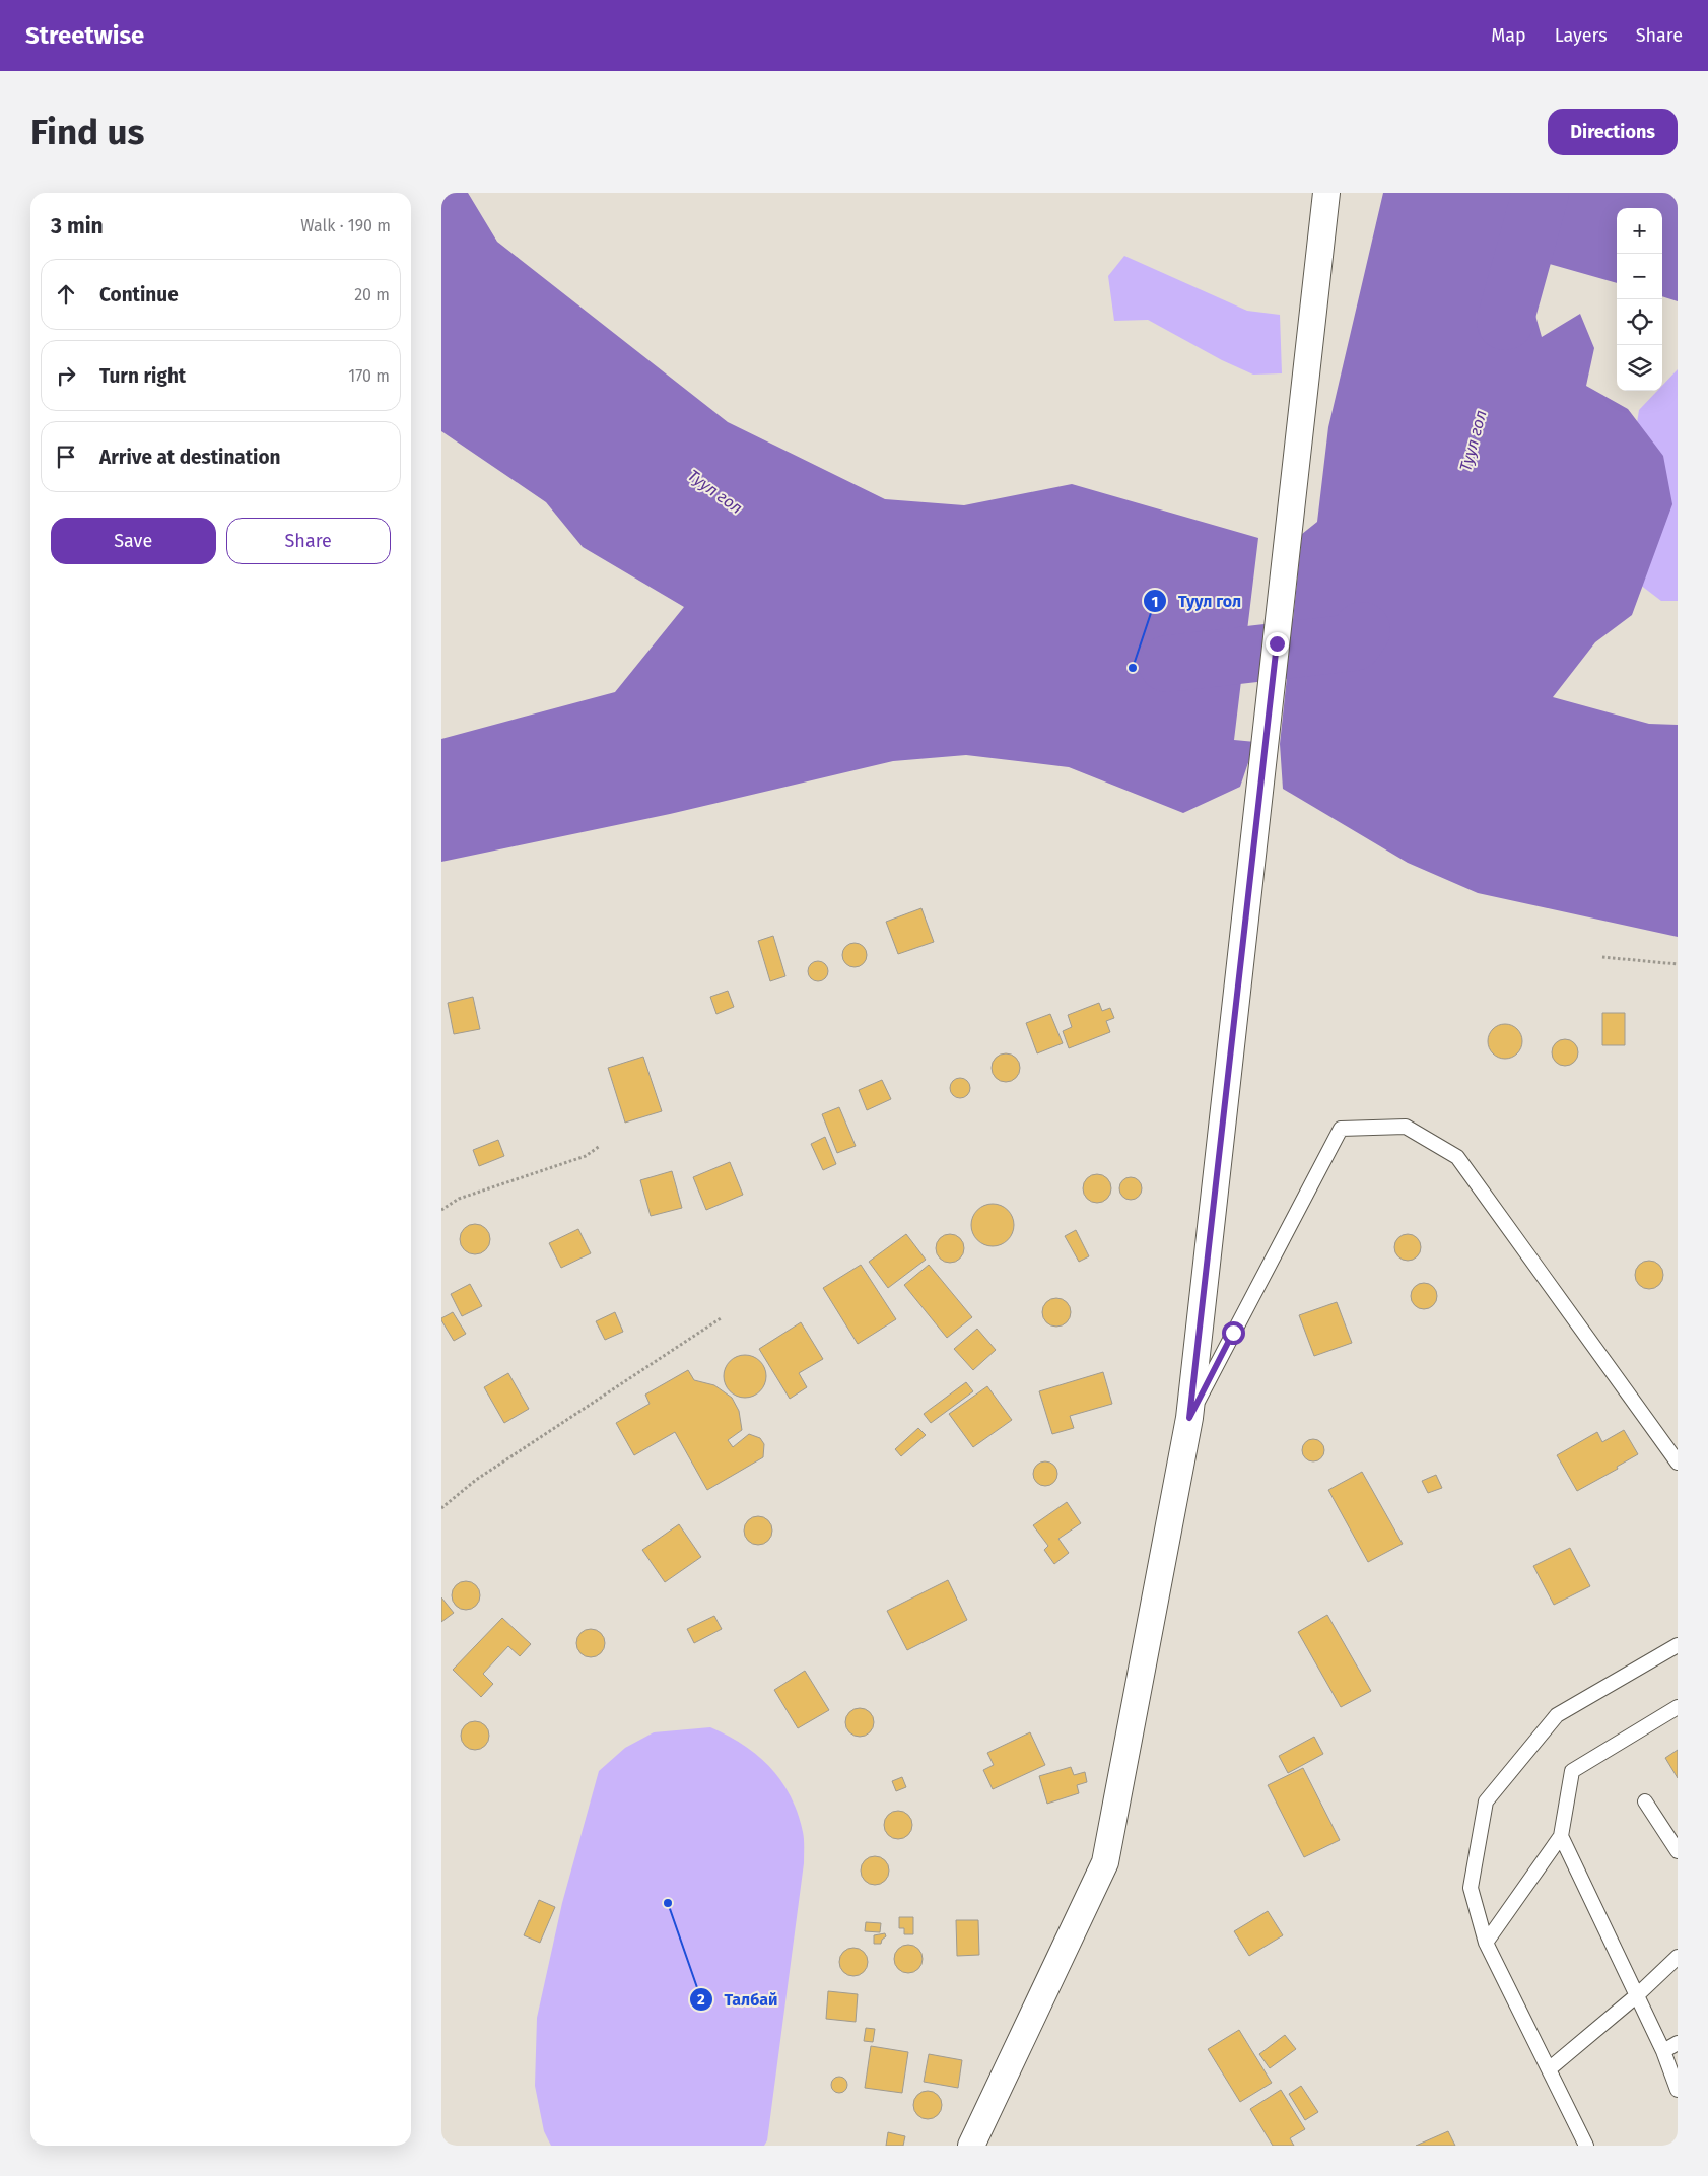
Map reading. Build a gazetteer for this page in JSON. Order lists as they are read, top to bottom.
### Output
{
  "water": ["Туул гол"],
  "places": ["Туул гол", "Талбай"],
  "page": {
    "header": "Streetwise",
    "nav": ["Map", "Layers", "Share"],
    "buttons": [
      "Directions",
      ["Save", "Share"]
    ],
    "title": "Find us",
    "heading": ["3 min", "Walk · 190 m"],
    "map_buttons": ["+", "−"],
    "list": [
      ["Continue", "20 m"],
      ["Turn right", "170 m"],
      "Arrive at destination"
    ]
  }
}
